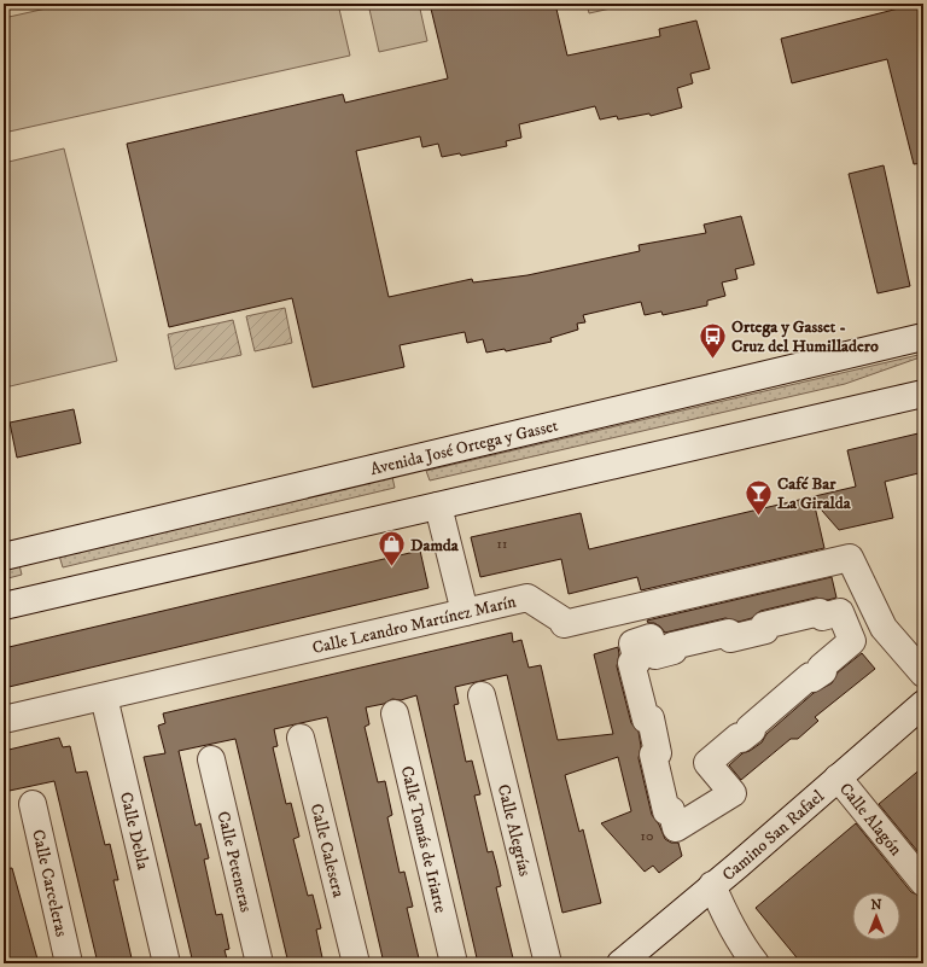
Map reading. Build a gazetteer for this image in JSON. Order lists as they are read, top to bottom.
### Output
{
  "streets": {
    "street": [
      "Avenida José Ortega y Gasset",
      "Calle Leandro Martínez Marín",
      "Calle Alagón",
      "Calle Alegrías",
      "Calle Debla",
      "Camino San Rafael",
      "Calle Tomás de Iriarte",
      "Calle Calesera",
      "Calle Peteneras",
      "Calle Carceleras"
    ]
  },
  "crossings": [
    ["Calle Leandro Martínez Marín", "Calle Debla"],
    ["Calle Alagón", "Camino San Rafael"]
  ],
  "places": {
    "bus stop": ["Ortega y Gasset - Cruz del Humilladero"],
    "bar": ["Café Bar La Giralda"],
    "shop": ["Damda"]
  },
  "house_numbers": ["11", "10"],
  "north": "top"
}
